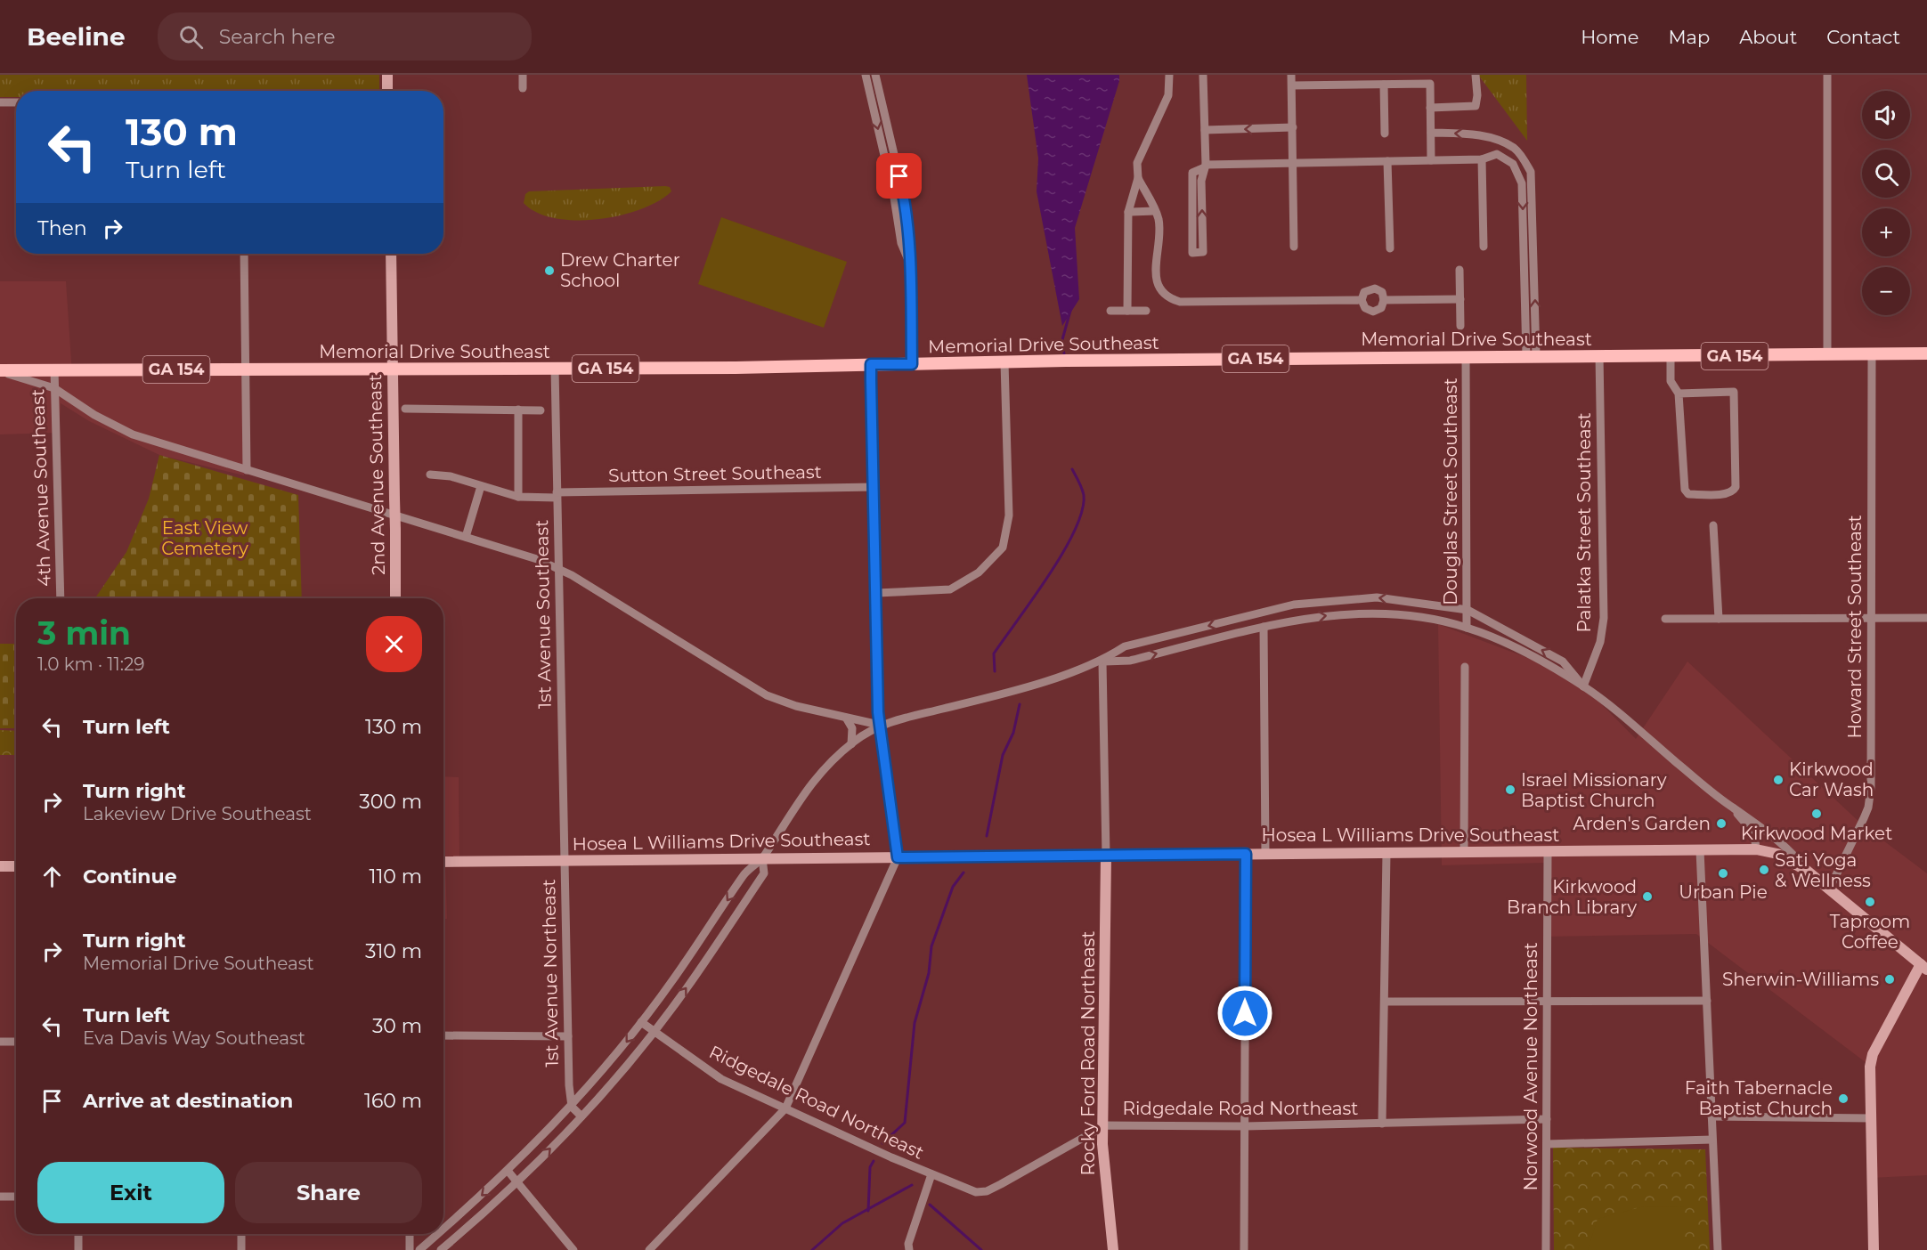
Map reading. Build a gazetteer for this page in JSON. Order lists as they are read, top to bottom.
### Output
{
  "streets": {
    "main road": ["Memorial Drive Southeast", "GA 154"],
    "street": [
      "Sutton Street Southeast",
      "2nd Avenue Southeast",
      "4th Avenue Southeast",
      "Douglas Street Southeast",
      "Palatka Street Southeast",
      "1st Avenue Southeast",
      "Howard Street Southeast",
      "Hosea L Williams Drive Southeast",
      "1st Avenue Northeast",
      "Rocky Ford Road Northeast",
      "Norwood Avenue Northeast",
      "Ridgedale Road Northeast"
    ]
  },
  "crossings": [
    ["Memorial Drive Southeast", "2nd Avenue Southeast"],
    ["Memorial Drive Southeast", "4th Avenue Southeast"],
    ["Memorial Drive Southeast", "Douglas Street Southeast"],
    ["Memorial Drive Southeast", "Palatka Street Southeast"],
    ["Memorial Drive Southeast", "1st Avenue Southeast"],
    ["Memorial Drive Southeast", "Howard Street Southeast"],
    ["Sutton Street Southeast", "1st Avenue Southeast"],
    ["1st Avenue Southeast", "Hosea L Williams Drive Southeast"],
    ["1st Avenue Southeast", "1st Avenue Northeast"],
    ["Howard Street Southeast", "Hosea L Williams Drive Southeast"],
    ["Hosea L Williams Drive Southeast", "1st Avenue Northeast"],
    ["Hosea L Williams Drive Southeast", "Rocky Ford Road Northeast"],
    ["Hosea L Williams Drive Southeast", "Norwood Avenue Northeast"],
    ["Rocky Ford Road Northeast", "Ridgedale Road Northeast"],
    ["Norwood Avenue Northeast", "Ridgedale Road Northeast"]
  ],
  "parks": ["East View Cemetery"],
  "places": [
    "Drew Charter School",
    "Kirkwood Car Wash",
    "Israel Missionary Baptist Church",
    "Kirkwood Market",
    "Arden's Garden",
    "Sati Yoga & Wellness",
    "Urban Pie",
    "Kirkwood Branch Library",
    "Taproom Coffee",
    "Sherwin-Williams",
    "Faith Tabernacle Baptist Church"
  ],
  "page": {
    "header": "Beeline",
    "search": "Search here",
    "nav": [
      "Home",
      "Map",
      "About",
      "Contact"
    ],
    "map_buttons": ["+", "−"],
    "turn": ["130 m", "Turn left"],
    "then": "Then",
    "heading": ["3 min", "1.0 km · 11:29"],
    "list": [
      {
        "name": "Turn left",
        "value": "130 m"
      },
      {
        "name": "Turn right",
        "note": "Lakeview Drive Southeast",
        "value": "300 m"
      },
      {
        "name": "Continue",
        "value": "110 m"
      },
      {
        "name": "Turn right",
        "note": "Memorial Drive Southeast",
        "value": "310 m"
      },
      {
        "name": "Turn left",
        "note": "Eva Davis Way Southeast",
        "value": "30 m"
      },
      {
        "name": "Arrive at destination",
        "value": "160 m"
      }
    ],
    "buttons": ["Exit", "Share"]
  }
}
